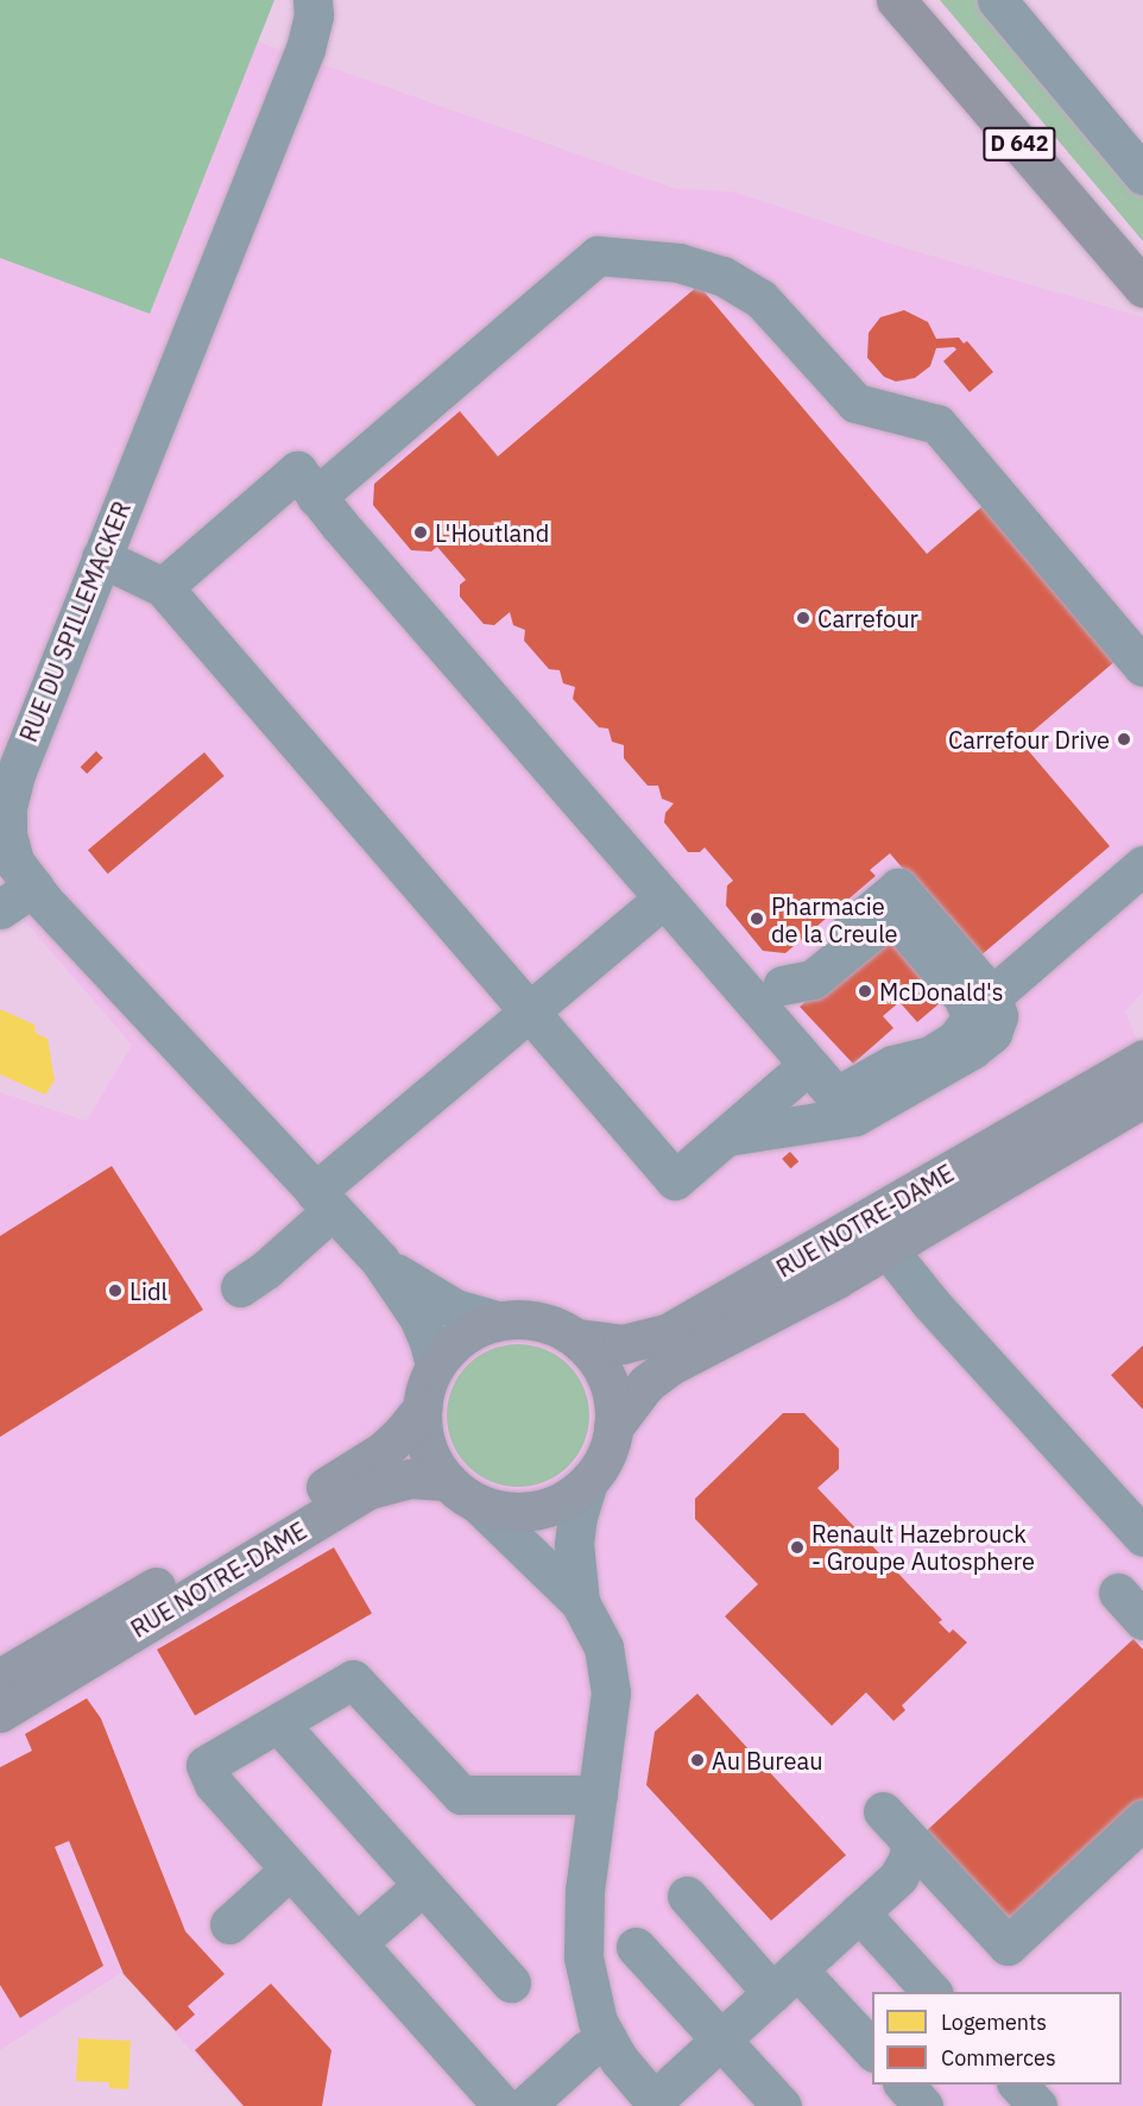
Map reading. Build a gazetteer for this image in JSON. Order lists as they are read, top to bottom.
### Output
{
  "streets": {
    "highway": ["D 642"],
    "main road": ["RUE NOTRE-DAME"],
    "street": ["RUE DU SPILLEMACKER"]
  },
  "crossings": [
    ["RUE DU SPILLEMACKER", "RUE NOTRE-DAME"]
  ],
  "places": [
    "L'Houtland",
    "Carrefour",
    "Carrefour Drive",
    "Pharmacie de la Creule",
    "McDonald's",
    "Lidl",
    "Renault Hazebrouck - Groupe Autosphere",
    "Au Bureau"
  ],
  "legend": ["Logements", "Commerces"]
}
